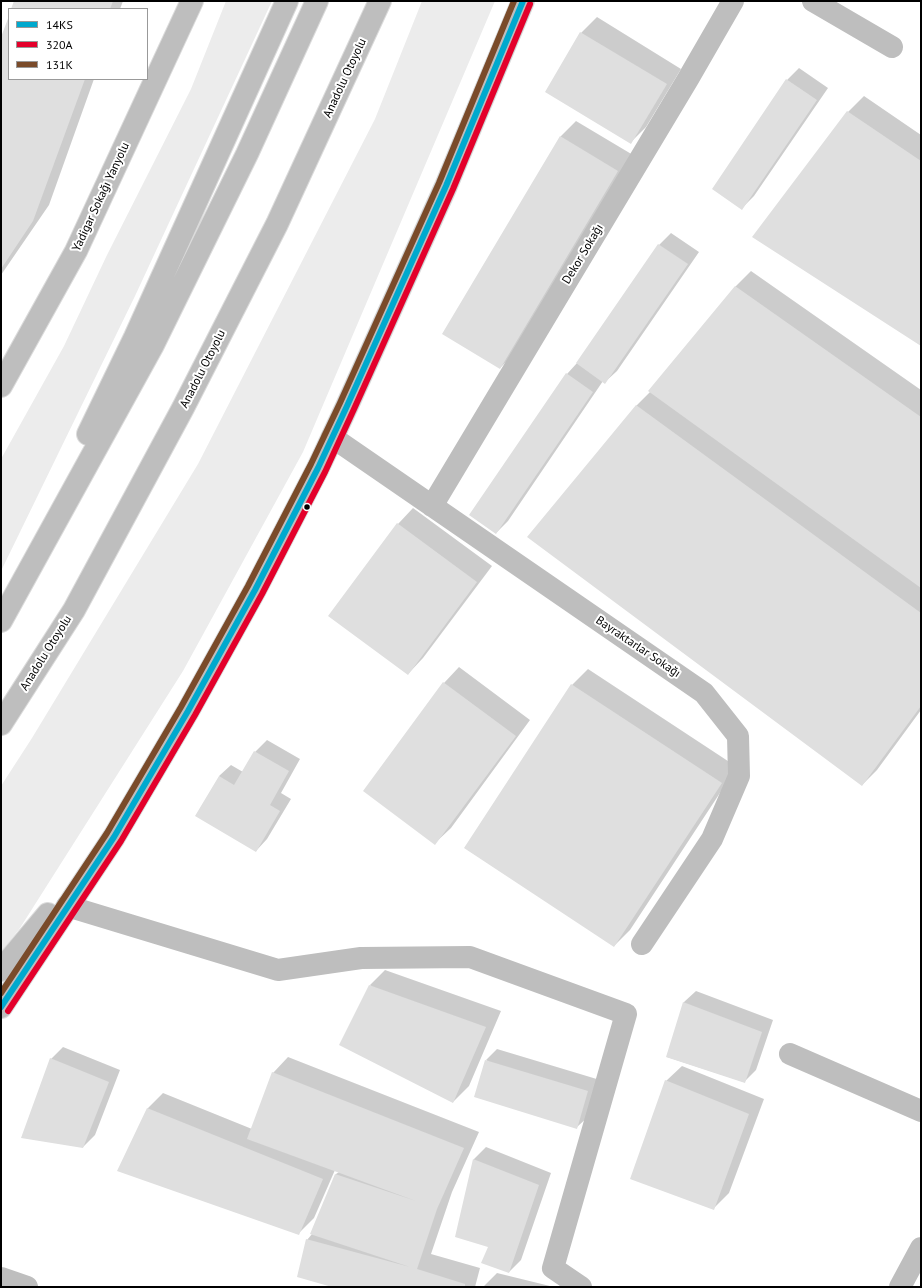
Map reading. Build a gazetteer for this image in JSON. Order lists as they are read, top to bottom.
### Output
{
  "streets": {
    "main road": [
      "Anadolu Otoyolu",
      "Yadigar Sokağı Yanyolu",
      "Dekor Sokağı",
      "Bayraktarlar Sokağı"
    ]
  },
  "crossings": [
    ["Dekor Sokağı", "Bayraktarlar Sokağı"]
  ],
  "lines": ["transit line 14KS", "transit line 131K", "transit line 320A"],
  "legend": ["14KS", "320A", "131K"]
}
